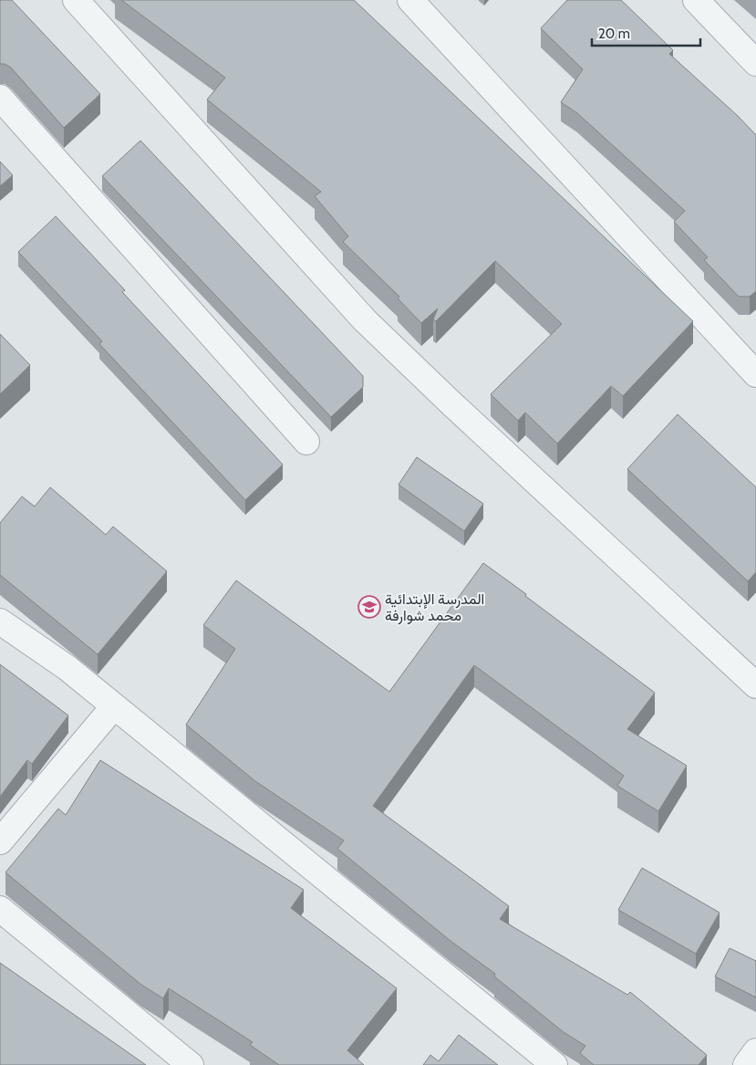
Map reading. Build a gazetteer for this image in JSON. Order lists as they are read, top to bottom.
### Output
{
  "places": {
    "school or university": ["المدرسة الإبتدائية محمد شوارفة"]
  },
  "scale_bar": "20 m"
}
